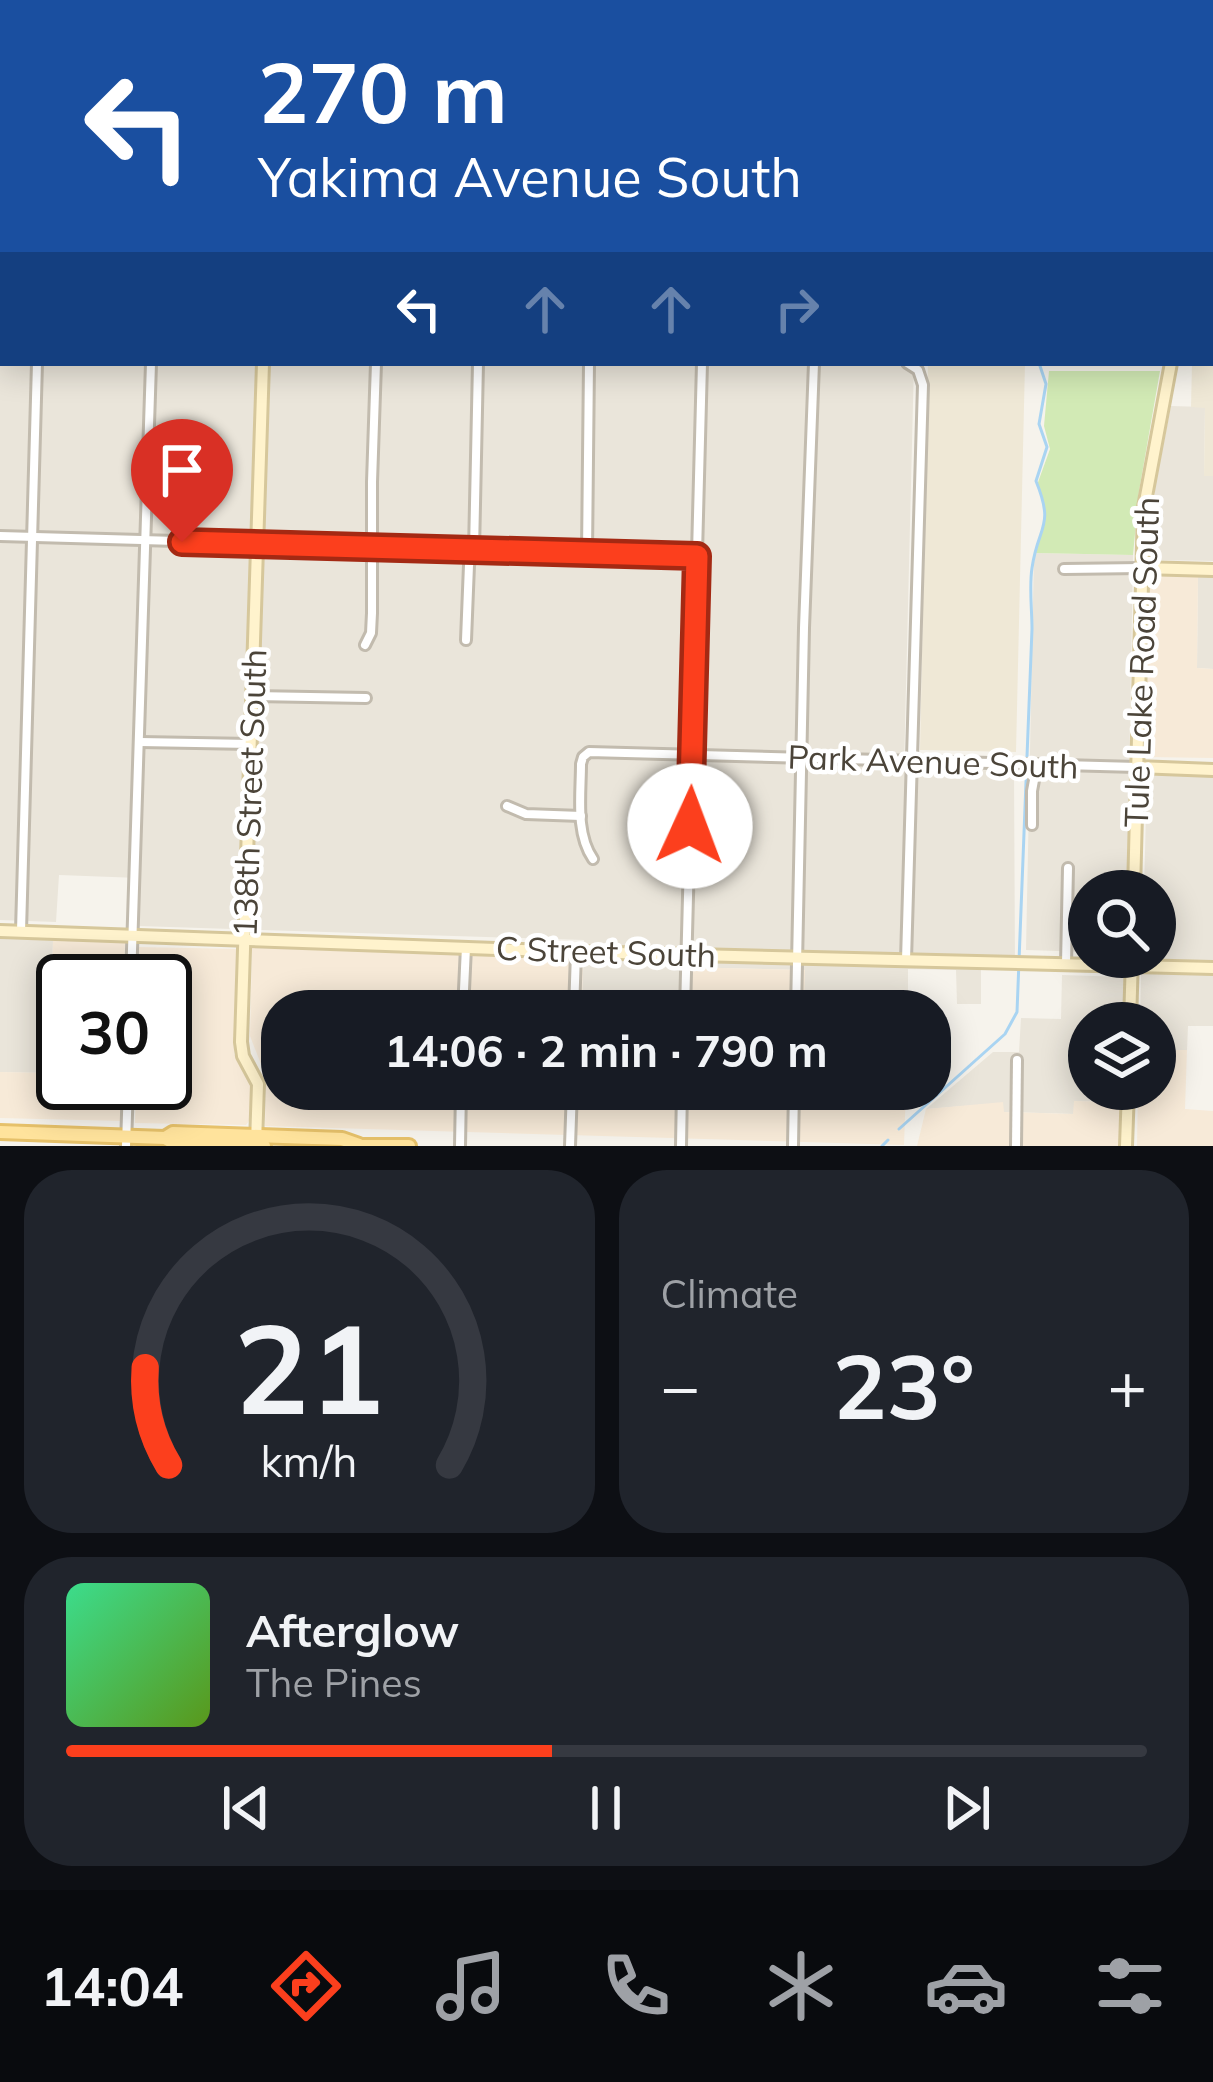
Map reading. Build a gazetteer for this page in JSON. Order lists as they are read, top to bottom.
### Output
{
  "streets": {
    "street": [
      "Tule Lake Road South",
      "Park Avenue South",
      "138th Street South",
      "C Street South"
    ]
  },
  "crossings": [
    ["Tule Lake Road South", "Park Avenue South"],
    ["138th Street South", "C Street South"]
  ],
  "page": {
    "turn": ["270 m", "Yakima Avenue South"],
    "limit": "30",
    "trip": "14:06 · 2 min · 790 m",
    "tile": "Climate",
    "heat": ["−", "23°", "+"],
    "song": ["Afterglow", "The Pines"],
    "tabs": "14:04",
    "gauge": ["21", "km/h"]
  }
}
